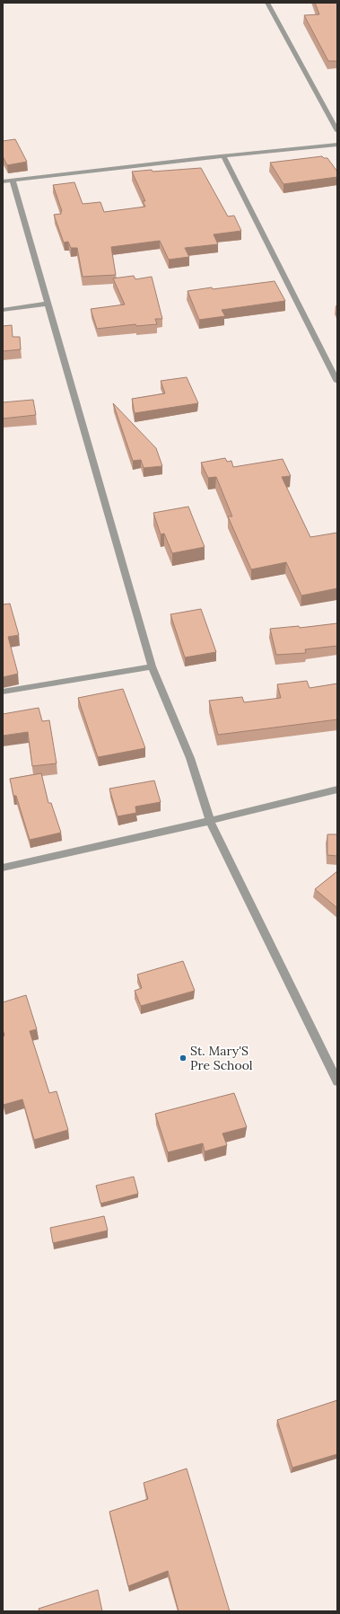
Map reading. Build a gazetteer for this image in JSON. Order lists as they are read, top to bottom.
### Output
{
  "places": ["St. Mary'S Pre School"]
}
